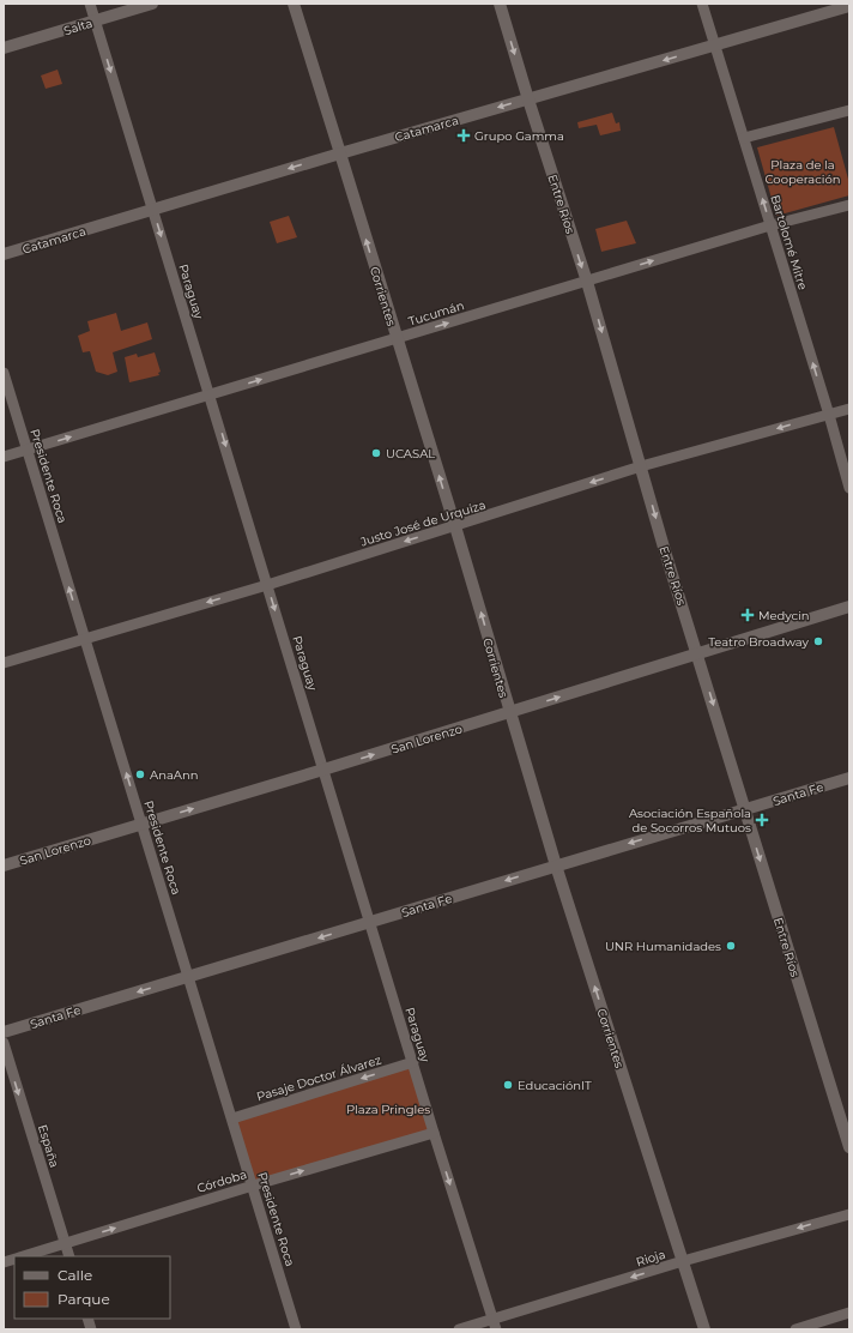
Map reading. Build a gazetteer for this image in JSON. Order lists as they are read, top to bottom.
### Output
{
  "streets": {
    "main road": [
      "Salta",
      "Catamarca",
      "Entre Ríos",
      "Corrientes",
      "San Lorenzo",
      "Santa Fe"
    ],
    "street": [
      "Bartolomé Mitre",
      "Paraguay",
      "Tucumán",
      "Presidente Roca",
      "Justo José de Urquiza",
      "Pasaje Doctor Álvarez",
      "España",
      "Córdoba",
      "Rioja"
    ]
  },
  "crossings": [
    ["Salta", "Paraguay"],
    ["Catamarca", "Entre Ríos"],
    ["Catamarca", "Bartolomé Mitre"],
    ["Catamarca", "Paraguay"],
    ["Catamarca", "Corrientes"],
    ["Entre Ríos", "Tucumán"],
    ["Entre Ríos", "Justo José de Urquiza"],
    ["Entre Ríos", "San Lorenzo"],
    ["Entre Ríos", "Santa Fe"],
    ["Bartolomé Mitre", "Tucumán"],
    ["Bartolomé Mitre", "Justo José de Urquiza"],
    ["Paraguay", "Tucumán"],
    ["Paraguay", "Justo José de Urquiza"],
    ["Paraguay", "San Lorenzo"],
    ["Paraguay", "Santa Fe"],
    ["Paraguay", "Pasaje Doctor Álvarez"],
    ["Paraguay", "Córdoba"],
    ["Paraguay", "Rioja"],
    ["Corrientes", "Tucumán"],
    ["Corrientes", "Justo José de Urquiza"],
    ["Corrientes", "San Lorenzo"],
    ["Corrientes", "Santa Fe"],
    ["Corrientes", "Rioja"],
    ["Tucumán", "Presidente Roca"],
    ["Presidente Roca", "Justo José de Urquiza"],
    ["Presidente Roca", "San Lorenzo"],
    ["Presidente Roca", "Santa Fe"],
    ["Presidente Roca", "Pasaje Doctor Álvarez"],
    ["Presidente Roca", "Córdoba"],
    ["España", "Córdoba"]
  ],
  "one_way": [
    "Catamarca",
    "Entre Ríos",
    "Bartolomé Mitre",
    "Paraguay",
    "Corrientes",
    "Tucumán",
    "Presidente Roca",
    "Justo José de Urquiza",
    "San Lorenzo",
    "Santa Fe",
    "Pasaje Doctor Álvarez",
    "España",
    "Córdoba",
    "Rioja"
  ],
  "parks": ["Plaza de la Cooperación", "Plaza Pringles"],
  "places": {
    "health": ["Grupo Gamma", "Medycin", "Asociación Española de Socorros Mutuos"],
    "other": [
      "UCASAL",
      "Teatro Broadway",
      "AnaAnn",
      "UNR Humanidades",
      "EducaciónIT"
    ]
  },
  "legend": ["Calle", "Parque"]
}
